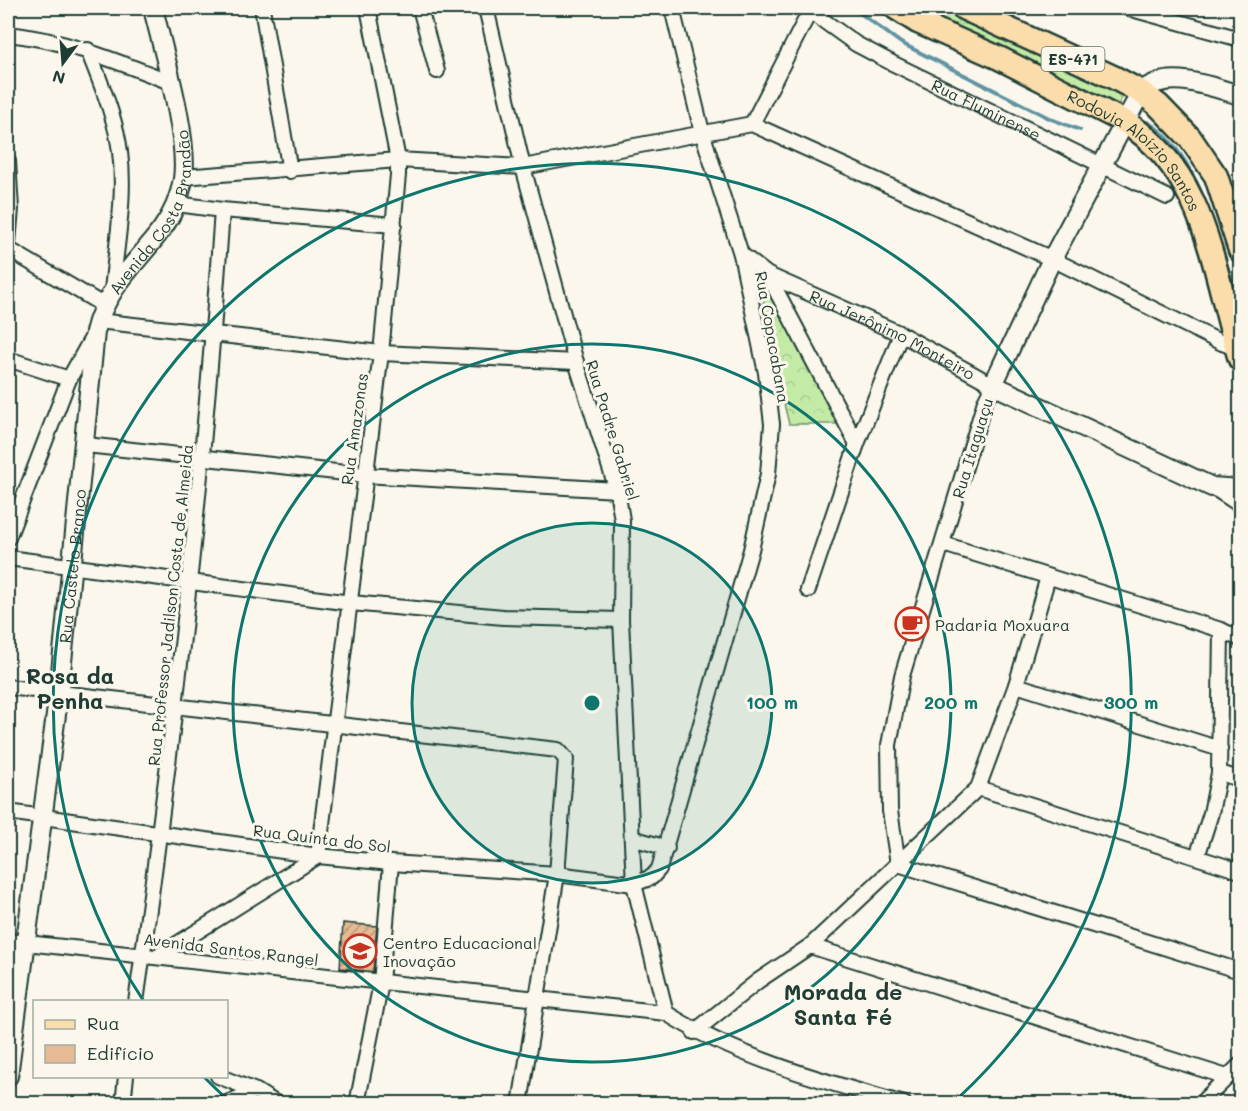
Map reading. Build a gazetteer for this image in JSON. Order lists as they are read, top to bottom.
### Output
{
  "streets": {
    "main road": ["ES-471", "Rodovia Aloízio Santos"],
    "street": [
      "Rua Fluminense",
      "Avenida Costa Brandão",
      "Rua Jerônimo Monteiro",
      "Rua Copacabana",
      "Rua Amazonas",
      "Rua Padre Gabriel",
      "Rua Itaguaçu",
      "Rua Castelo Branco",
      "Rua Professor Jadilson Costa de Almeida",
      "Rua Quinta do Sol",
      "Avenida Santos Rangel"
    ]
  },
  "crossings": [
    ["Rua Fluminense", "Rua Itaguaçu"],
    ["Rodovia Aloízio Santos", "Rua Itaguaçu"],
    ["Avenida Costa Brandão", "Rua Castelo Branco"],
    ["Rua Jerônimo Monteiro", "Rua Copacabana"],
    ["Rua Jerônimo Monteiro", "Rua Itaguaçu"],
    ["Rua Copacabana", "Rua Padre Gabriel"],
    ["Rua Copacabana", "Rua Quinta do Sol"],
    ["Rua Amazonas", "Rua Quinta do Sol"],
    ["Rua Padre Gabriel", "Rua Quinta do Sol"],
    ["Rua Padre Gabriel", "Avenida Santos Rangel"],
    ["Rua Castelo Branco", "Rua Quinta do Sol"],
    ["Rua Castelo Branco", "Avenida Santos Rangel"],
    ["Rua Professor Jadilson Costa de Almeida", "Rua Quinta do Sol"],
    ["Rua Professor Jadilson Costa de Almeida", "Avenida Santos Rangel"]
  ],
  "districts": ["Rosa da Penha", "Morada de Santa Fé"],
  "places": {
    "cafe": ["Padaria Moxuara"],
    "school or university": ["Centro Educacional Inovação"]
  },
  "legend": ["Rua", "Edifício"],
  "north": "bottom",
  "rings": ["100 m", "200 m", "300 m"]
}
